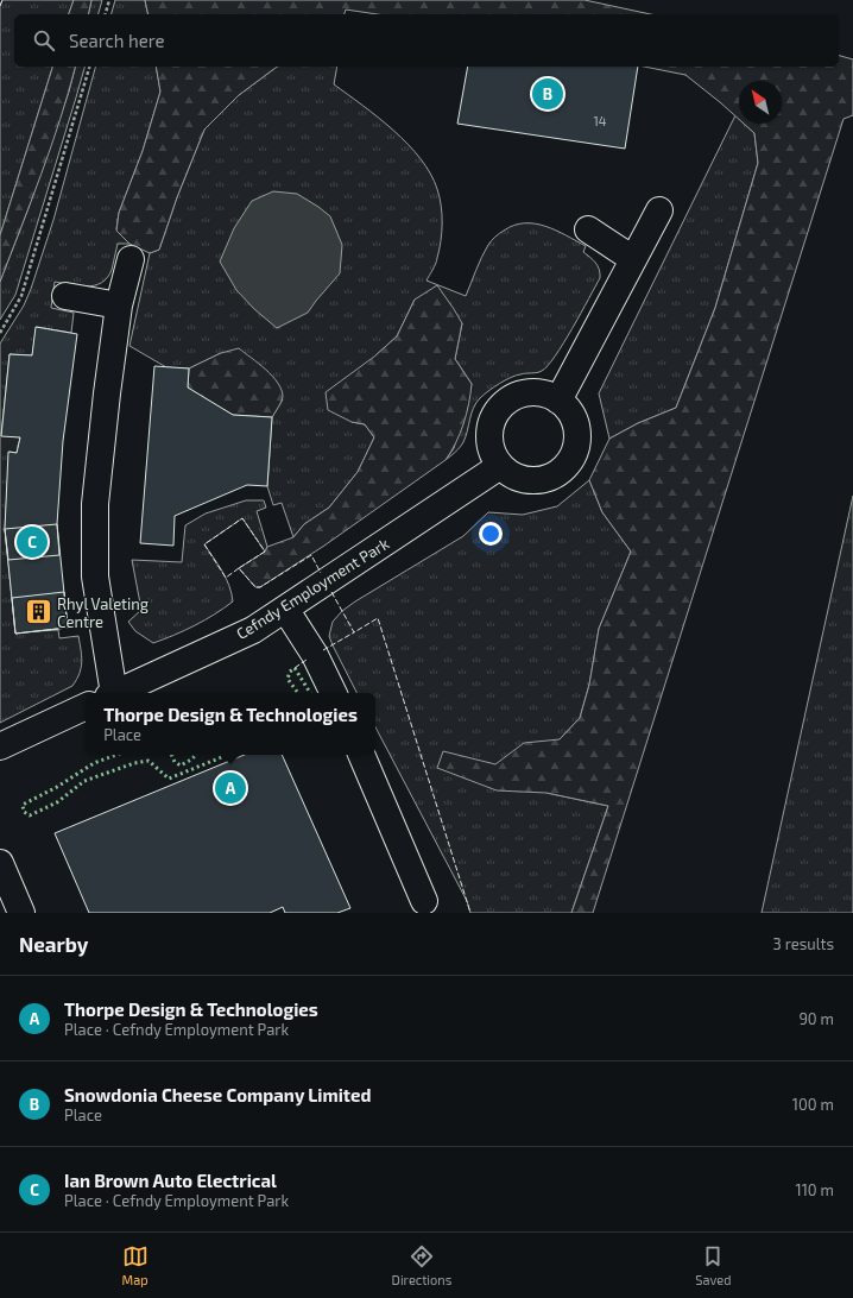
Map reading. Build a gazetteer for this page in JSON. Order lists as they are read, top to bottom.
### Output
{
  "streets": {
    "street": ["Cefndy Employment Park"]
  },
  "places": {
    "building": ["Rhyl Valeting Centre"]
  },
  "house_numbers": ["14"],
  "north": "top left",
  "page": {
    "search": "Search here",
    "pins": ["B", "C", "A"],
    "popup": ["Thorpe Design & Technologies", "Place"],
    "heading": ["Nearby", "3 results"],
    "list": [
      {
        "mark": "A",
        "name": "Thorpe Design & Technologies",
        "note": "Place · Cefndy Employment Park",
        "value": "90 m"
      },
      {
        "mark": "B",
        "name": "Snowdonia Cheese Company Limited",
        "note": "Place",
        "value": "100 m"
      },
      {
        "mark": "C",
        "name": "Ian Brown Auto Electrical",
        "note": "Place · Cefndy Employment Park",
        "value": "110 m"
      }
    ],
    "nav": ["Map", "Directions", "Saved"]
  }
}
